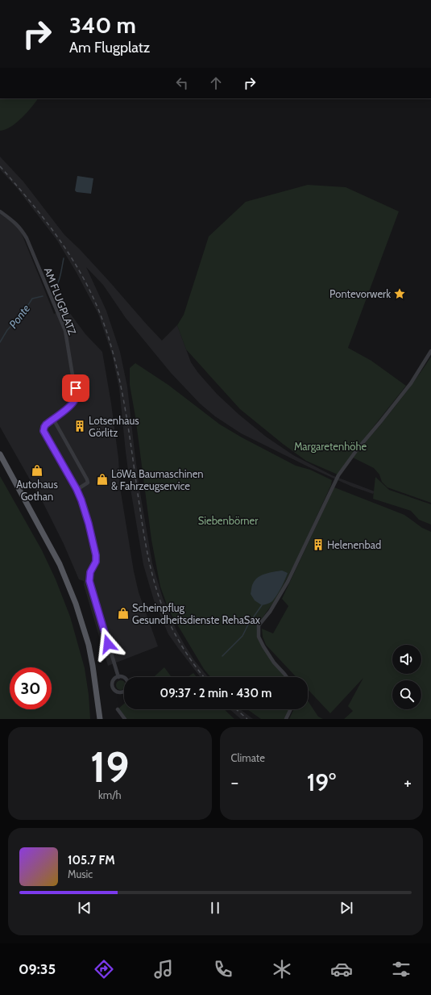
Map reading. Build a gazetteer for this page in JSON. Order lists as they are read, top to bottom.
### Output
{
  "streets": {
    "street": ["AM FLUGPLATZ"]
  },
  "water": ["Ponte"],
  "parks": ["Margaretenhöhe", "Siebenbörner"],
  "places": {
    "place": ["Pontevorwerk"],
    "building": ["Lotsenhaus Görlitz", "Helenenbad"],
    "shop": ["Autohaus Gothan", "LöWa Baumaschinen & Fahrzeugservice", "Scheinpflug Gesundheitsdienste RehaSax"]
  },
  "page": {
    "turn": ["340 m", "Am Flugplatz"],
    "limit": "30",
    "trip": "09:37 · 2 min · 430 m",
    "tile": [
      ["19", "km/h"],
      "Climate"
    ],
    "heat": ["−", "19°", "+"],
    "song": ["105.7 FM", "Music"],
    "tabs": "09:35"
  }
}
